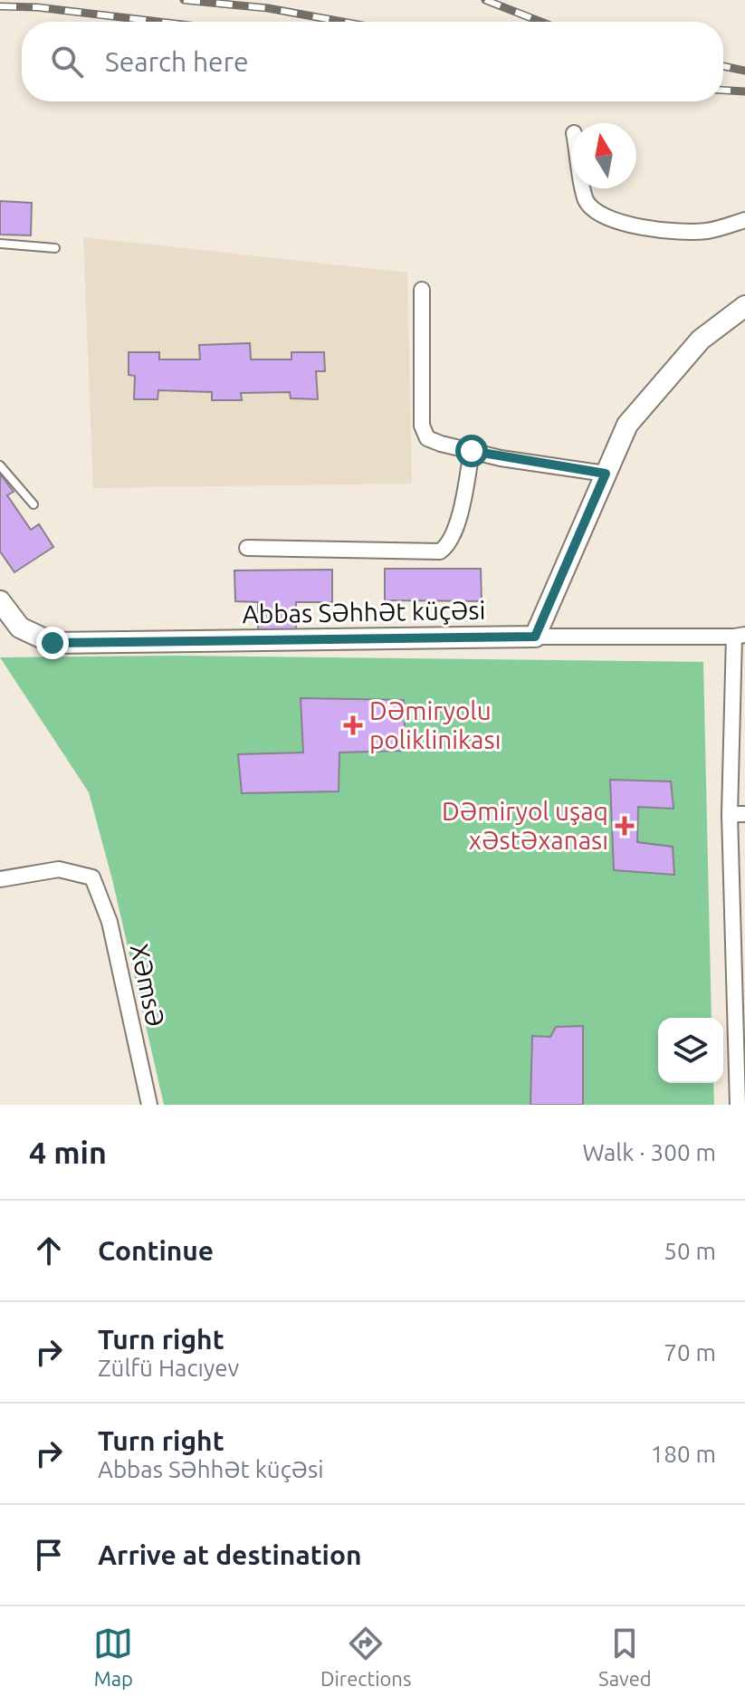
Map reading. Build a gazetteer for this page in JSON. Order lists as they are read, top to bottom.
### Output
{
  "streets": {
    "main road": ["Abbas Səhhət küçəsi"],
    "street": ["Xəmsə"]
  },
  "places": {
    "health": ["Dəmiryolu poliklinikası", "Dəmiryol uşaq xəstəxanası"]
  },
  "north": "top",
  "page": {
    "search": "Search here",
    "heading": ["4 min", "Walk · 300 m"],
    "list": [
      ["Continue", "50 m"],
      ["Turn right", "Zülfü Hacıyev", "70 m"],
      ["Turn right", "Abbas Səhhət küçəsi", "180 m"],
      "Arrive at destination"
    ],
    "nav": ["Map", "Directions", "Saved"]
  }
}
